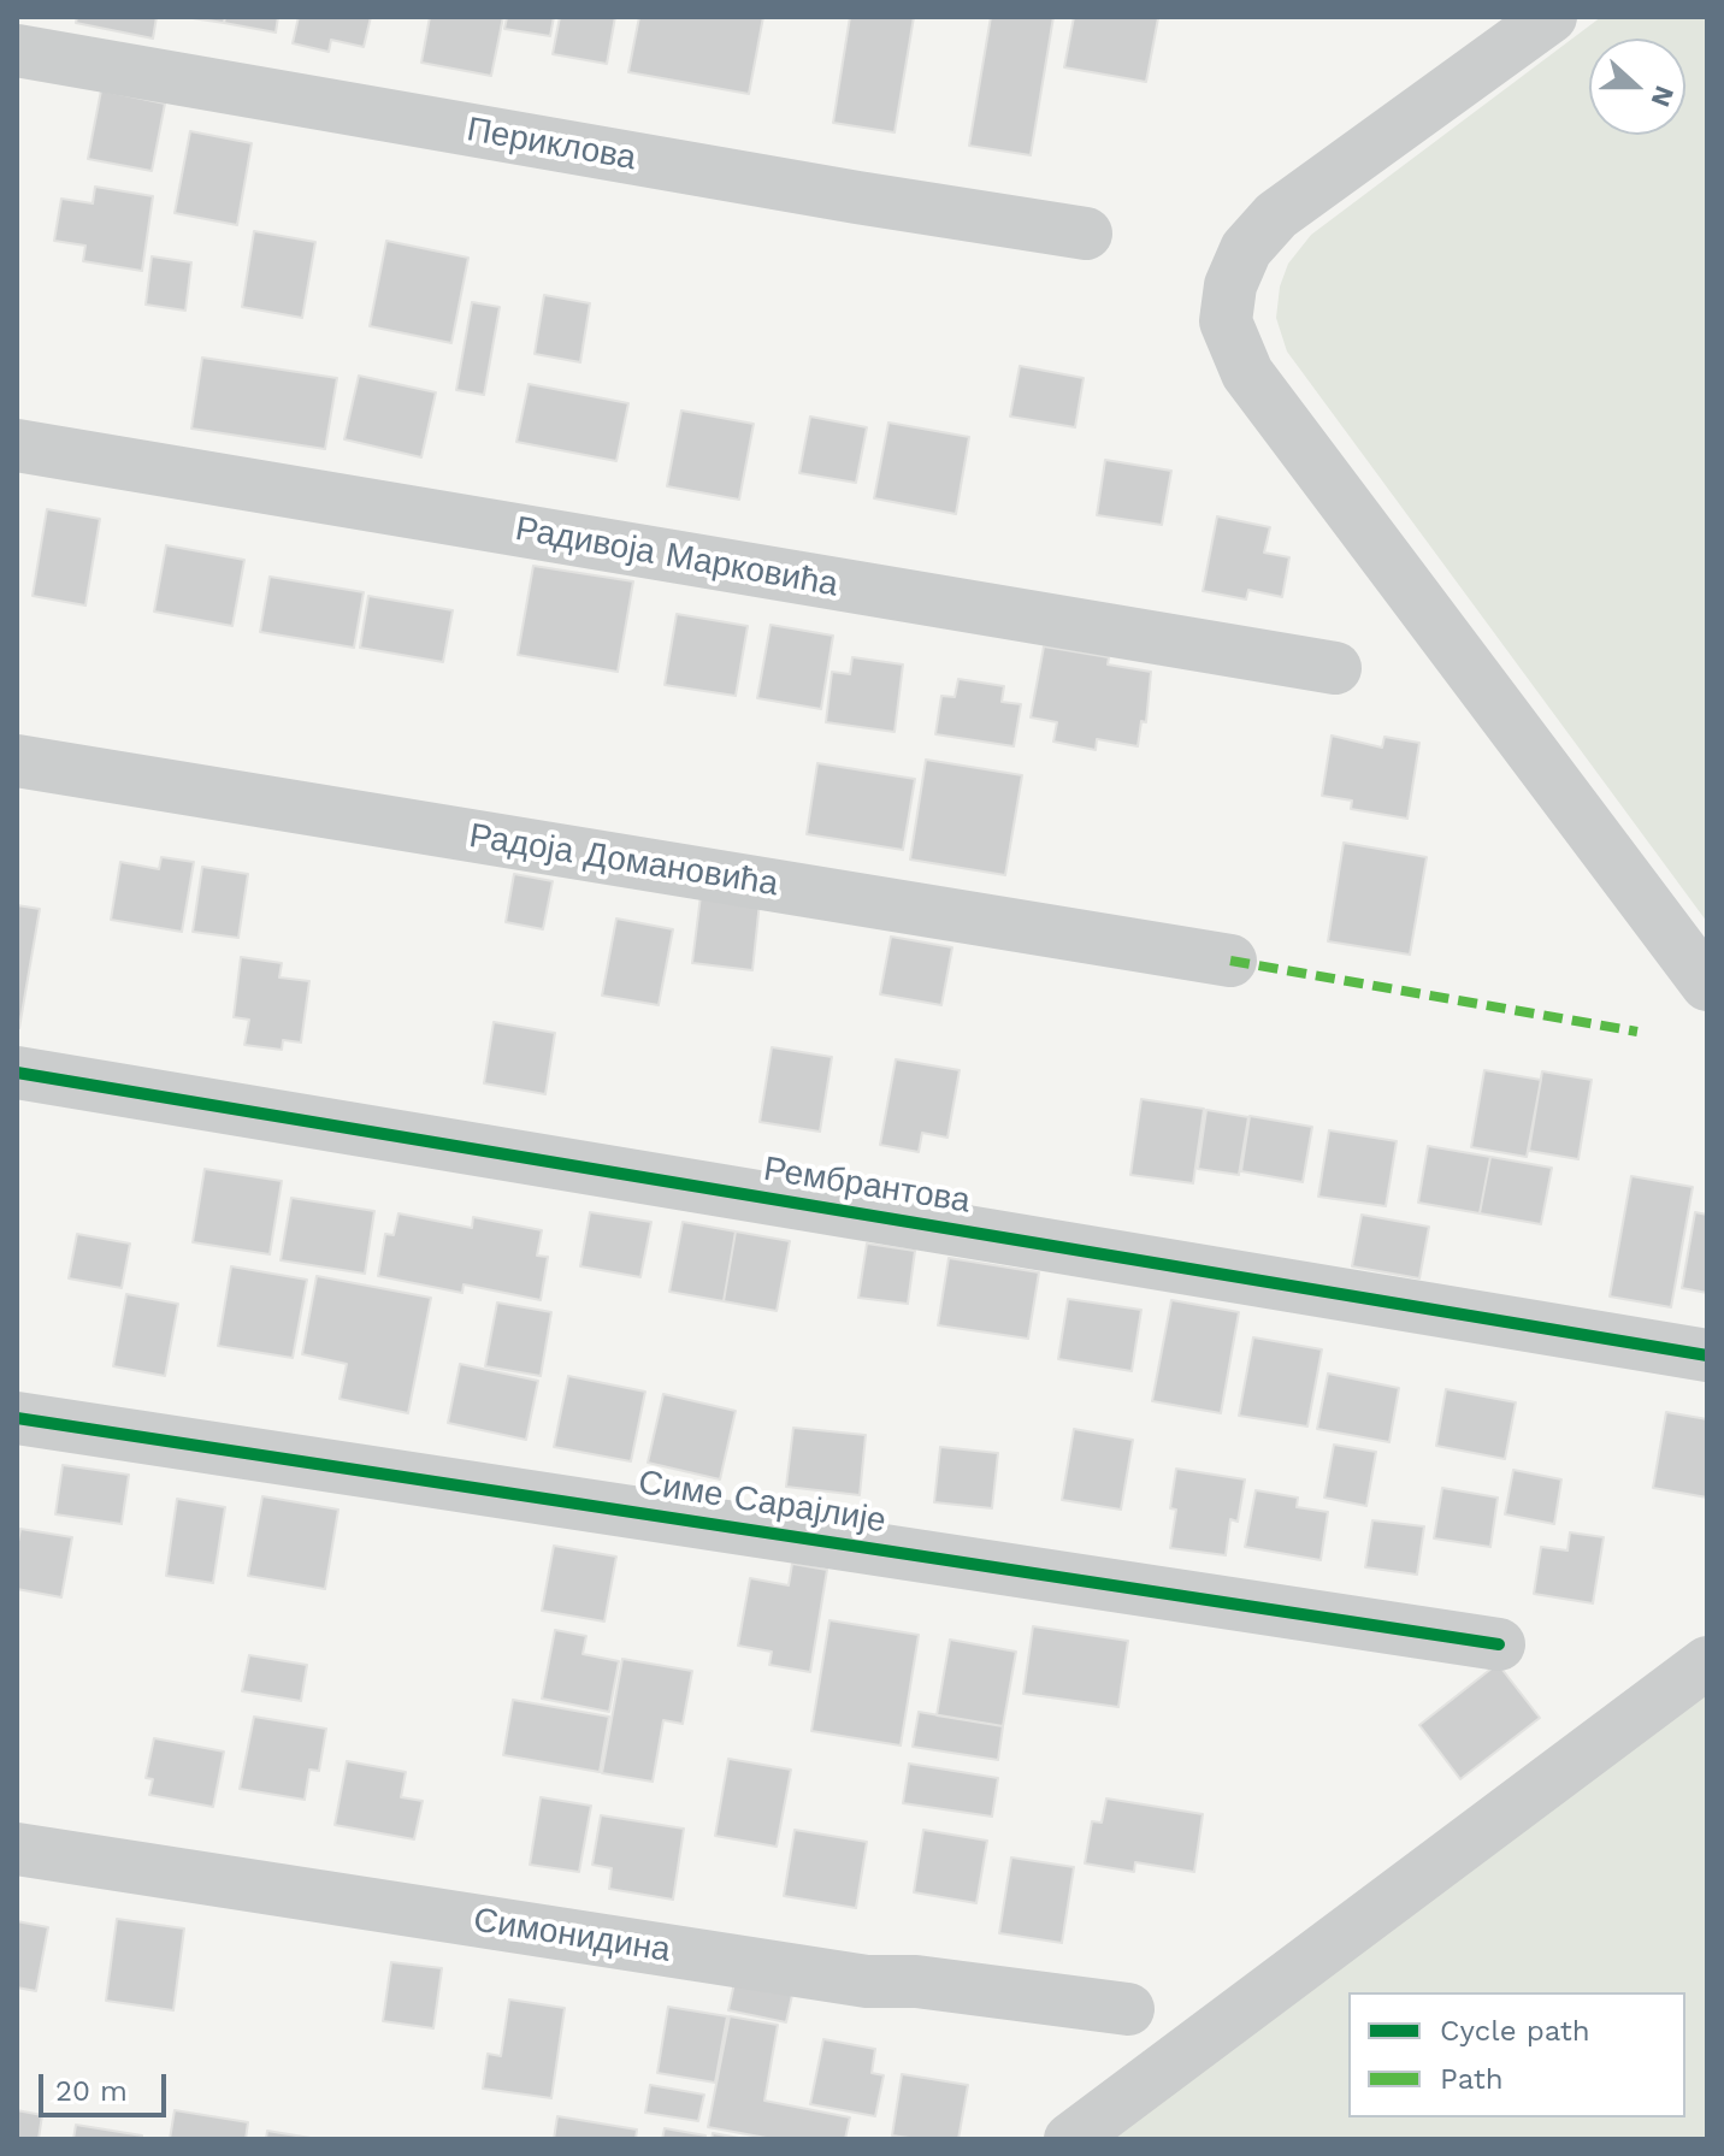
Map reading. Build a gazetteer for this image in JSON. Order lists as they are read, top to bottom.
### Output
{
  "streets": {
    "street": [
      "Периклова",
      "Радивоја Марковића",
      "Радоја Домановића",
      "Рембрантова",
      "Симе Сарајлије",
      "Симонидина"
    ]
  },
  "legend": ["Cycle path", "Path"],
  "scale_bar": "20 m",
  "north": "right"
}
